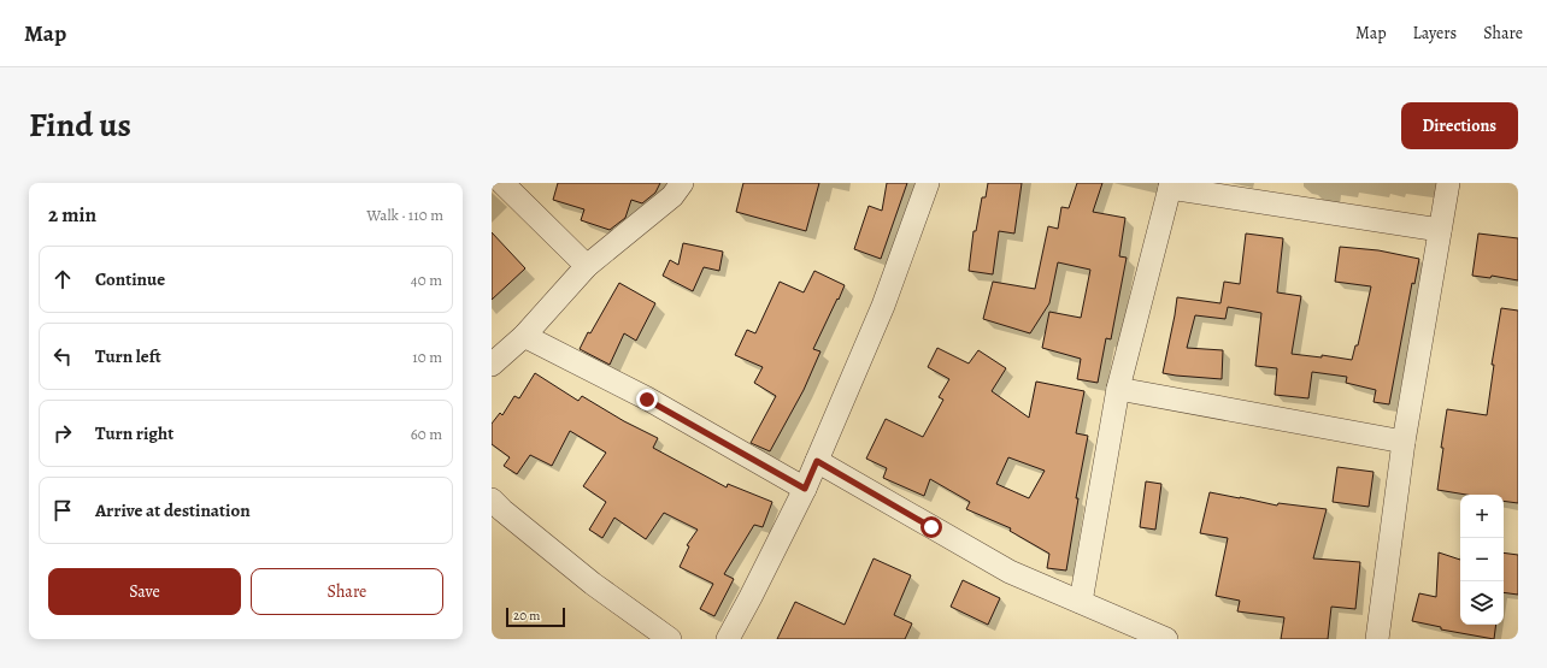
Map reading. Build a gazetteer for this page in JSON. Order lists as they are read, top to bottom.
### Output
{
  "scale_bar": "20 m",
  "page": {
    "header": "Map",
    "nav": ["Map", "Layers", "Share"],
    "title": "Find us",
    "buttons": [
      "Directions",
      ["Save", "Share"]
    ],
    "heading": ["2 min", "Walk · 110 m"],
    "list": [
      ["Continue", "40 m"],
      ["Turn left", "10 m"],
      ["Turn right", "60 m"],
      "Arrive at destination"
    ],
    "map_buttons": ["+", "−"],
    "scale": "20 m"
  }
}
